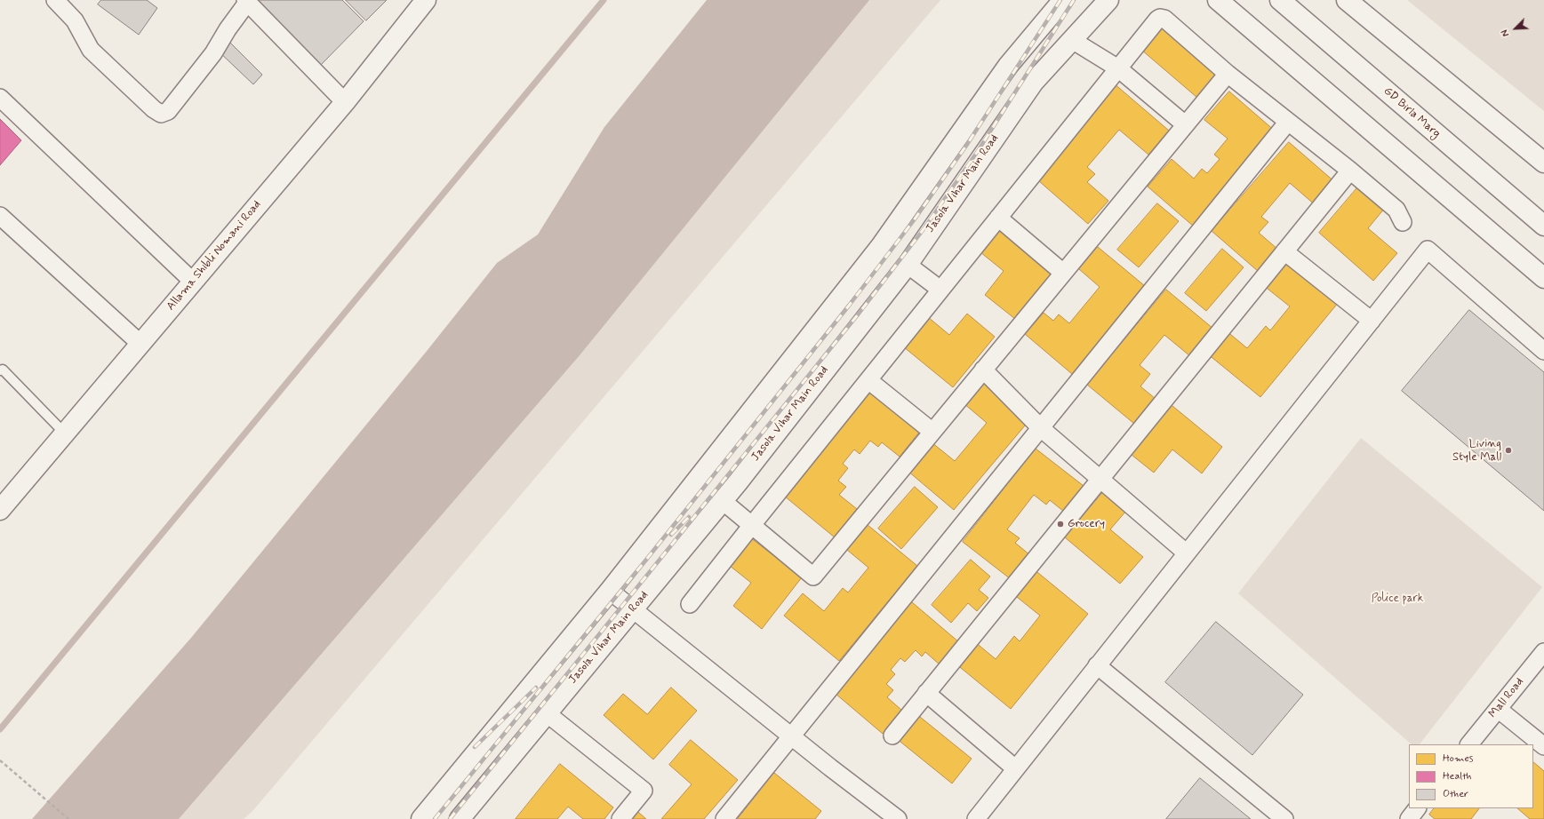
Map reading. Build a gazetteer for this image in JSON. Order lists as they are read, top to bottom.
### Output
{
  "streets": {
    "street": [
      "GD Birla Marg",
      "Jasola Vihar Main Road",
      "Allama Shibli Nomani Road",
      "Mall Road"
    ]
  },
  "parks": ["Police park"],
  "places": ["Living Style Mall", "Grocery"],
  "legend": ["Homes", "Health", "Other"],
  "north": "bottom left"
}
